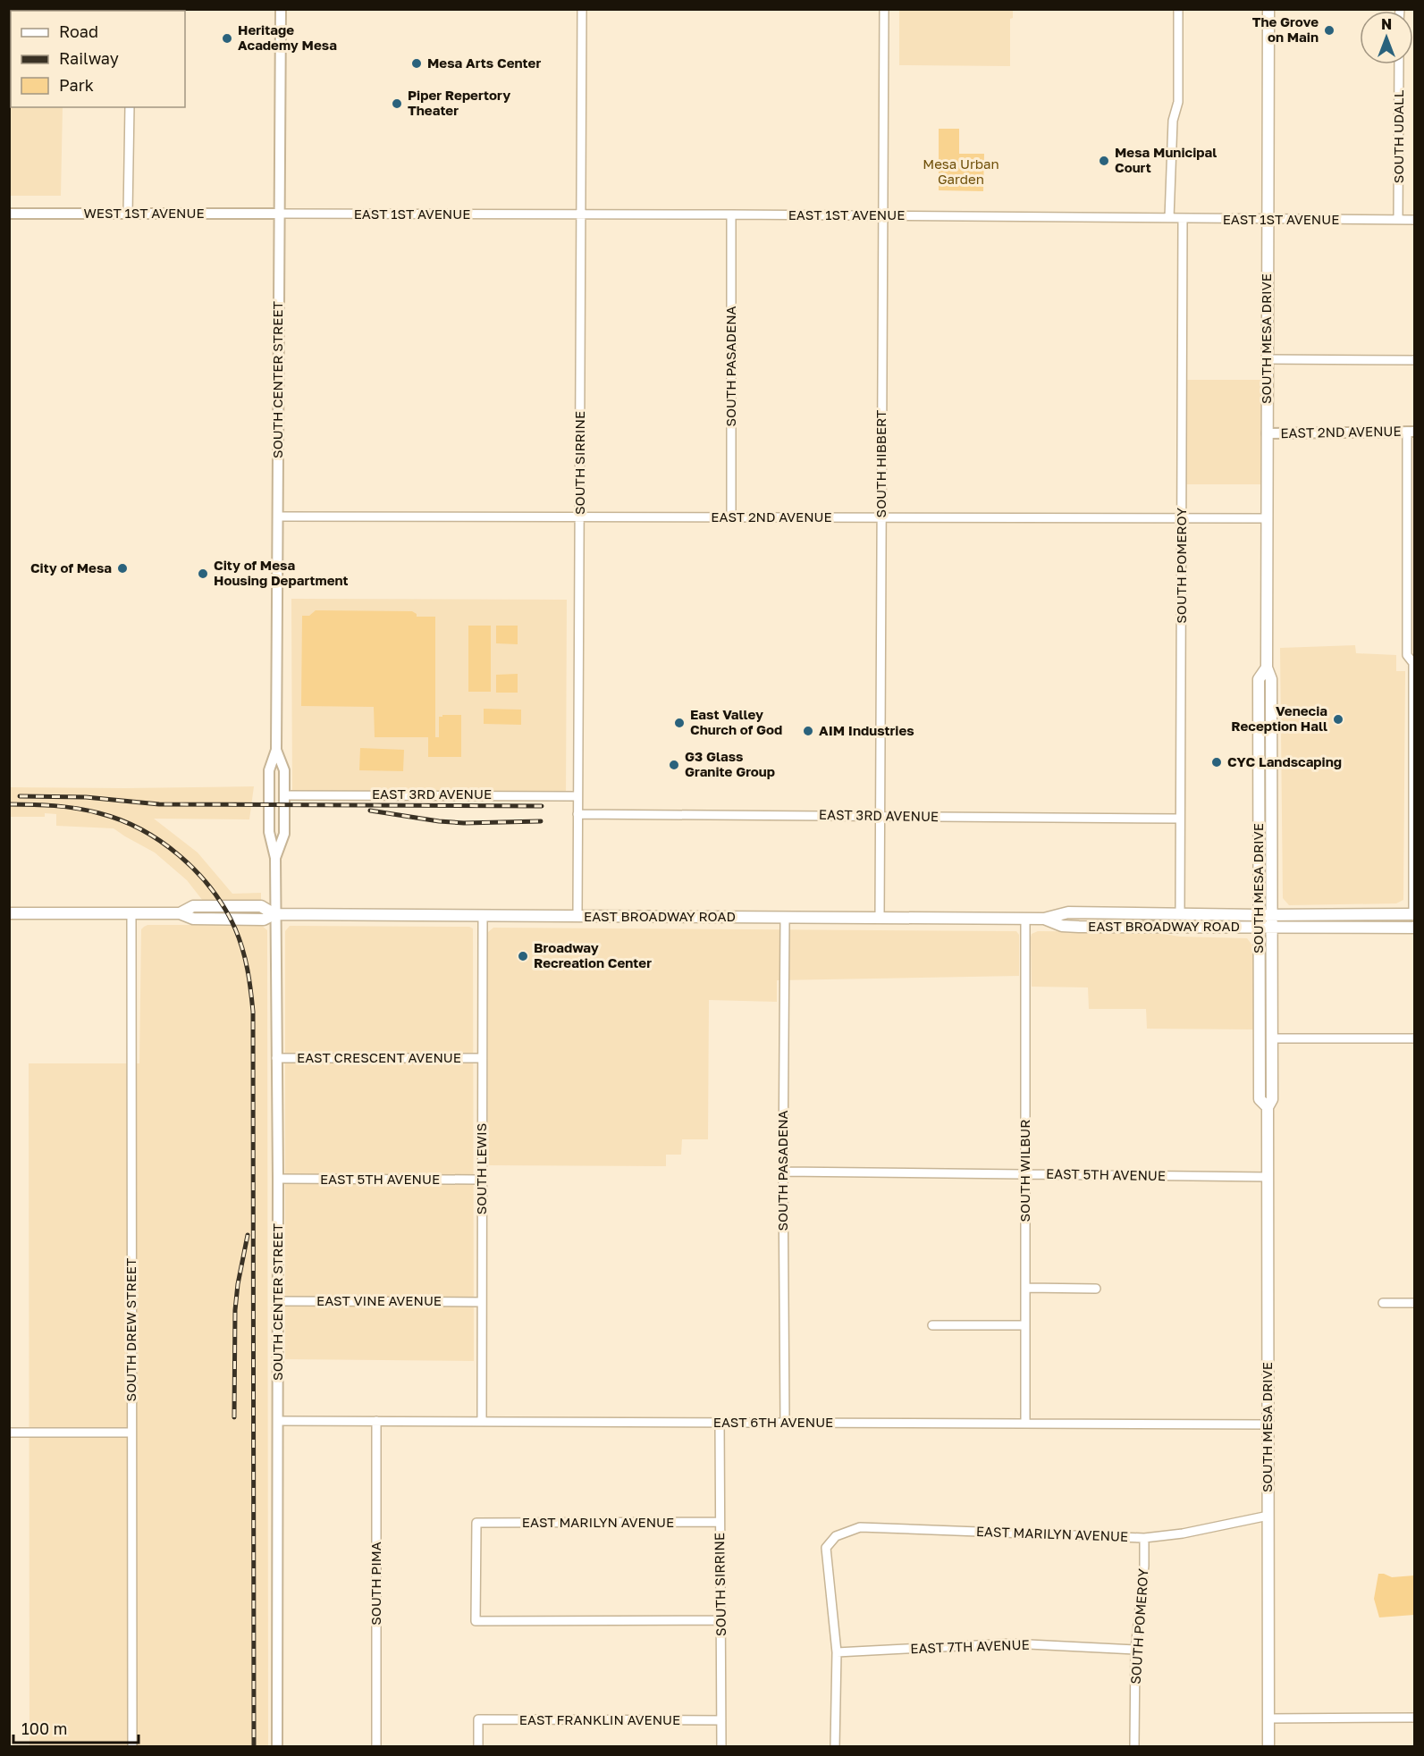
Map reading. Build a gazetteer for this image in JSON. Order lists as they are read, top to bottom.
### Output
{
  "streets": {
    "main road": ["SOUTH MESA DRIVE", "EAST BROADWAY ROAD"],
    "street": [
      "SOUTH UDALL",
      "WEST 1ST AVENUE",
      "EAST 1ST AVENUE",
      "SOUTH PASADENA",
      "SOUTH CENTER STREET",
      "EAST 2ND AVENUE",
      "SOUTH SIRRINE",
      "SOUTH HIBBERT",
      "SOUTH POMEROY",
      "EAST 3RD AVENUE",
      "EAST CRESCENT AVENUE",
      "SOUTH LEWIS",
      "SOUTH WILBUR",
      "EAST 5TH AVENUE",
      "EAST VINE AVENUE",
      "SOUTH DREW STREET",
      "EAST 6TH AVENUE",
      "EAST MARILYN AVENUE",
      "SOUTH PIMA",
      "EAST 7TH AVENUE",
      "EAST FRANKLIN AVENUE"
    ]
  },
  "crossings": [
    ["SOUTH UDALL", "EAST 1ST AVENUE"],
    ["WEST 1ST AVENUE", "EAST 1ST AVENUE"],
    ["WEST 1ST AVENUE", "SOUTH CENTER STREET"],
    ["EAST 1ST AVENUE", "SOUTH MESA DRIVE"],
    ["EAST 1ST AVENUE", "SOUTH PASADENA"],
    ["EAST 1ST AVENUE", "SOUTH CENTER STREET"],
    ["EAST 1ST AVENUE", "SOUTH SIRRINE"],
    ["EAST 1ST AVENUE", "SOUTH HIBBERT"],
    ["EAST 1ST AVENUE", "SOUTH POMEROY"],
    ["SOUTH MESA DRIVE", "EAST 2ND AVENUE"],
    ["SOUTH MESA DRIVE", "EAST BROADWAY ROAD"],
    ["SOUTH MESA DRIVE", "EAST 5TH AVENUE"],
    ["SOUTH MESA DRIVE", "EAST 6TH AVENUE"],
    ["SOUTH MESA DRIVE", "EAST MARILYN AVENUE"],
    ["SOUTH PASADENA", "EAST 2ND AVENUE"],
    ["SOUTH PASADENA", "EAST BROADWAY ROAD"],
    ["SOUTH PASADENA", "EAST 5TH AVENUE"],
    ["SOUTH PASADENA", "EAST 6TH AVENUE"],
    ["SOUTH CENTER STREET", "EAST 2ND AVENUE"],
    ["SOUTH CENTER STREET", "EAST 3RD AVENUE"],
    ["SOUTH CENTER STREET", "EAST BROADWAY ROAD"],
    ["SOUTH CENTER STREET", "EAST CRESCENT AVENUE"],
    ["SOUTH CENTER STREET", "EAST 5TH AVENUE"],
    ["SOUTH CENTER STREET", "EAST VINE AVENUE"],
    ["SOUTH CENTER STREET", "EAST 6TH AVENUE"],
    ["EAST 2ND AVENUE", "SOUTH SIRRINE"],
    ["EAST 2ND AVENUE", "SOUTH HIBBERT"],
    ["EAST 2ND AVENUE", "SOUTH POMEROY"],
    ["SOUTH SIRRINE", "EAST 3RD AVENUE"],
    ["SOUTH SIRRINE", "EAST BROADWAY ROAD"],
    ["SOUTH SIRRINE", "EAST 6TH AVENUE"],
    ["SOUTH SIRRINE", "EAST MARILYN AVENUE"],
    ["SOUTH SIRRINE", "EAST FRANKLIN AVENUE"],
    ["SOUTH HIBBERT", "EAST 3RD AVENUE"],
    ["SOUTH HIBBERT", "EAST BROADWAY ROAD"],
    ["SOUTH POMEROY", "EAST 3RD AVENUE"],
    ["SOUTH POMEROY", "EAST BROADWAY ROAD"],
    ["SOUTH POMEROY", "EAST MARILYN AVENUE"],
    ["SOUTH POMEROY", "EAST 7TH AVENUE"],
    ["EAST BROADWAY ROAD", "SOUTH LEWIS"],
    ["EAST BROADWAY ROAD", "SOUTH WILBUR"],
    ["EAST BROADWAY ROAD", "SOUTH DREW STREET"],
    ["EAST CRESCENT AVENUE", "SOUTH LEWIS"],
    ["SOUTH LEWIS", "EAST 5TH AVENUE"],
    ["SOUTH LEWIS", "EAST VINE AVENUE"],
    ["SOUTH LEWIS", "EAST 6TH AVENUE"],
    ["SOUTH WILBUR", "EAST 5TH AVENUE"],
    ["SOUTH WILBUR", "EAST 6TH AVENUE"],
    ["EAST 6TH AVENUE", "SOUTH PIMA"],
    ["EAST MARILYN AVENUE", "EAST 7TH AVENUE"]
  ],
  "parks": ["Mesa Urban Garden"],
  "places": [
    "The Grove on Main",
    "Heritage Academy Mesa",
    "Mesa Arts Center",
    "Piper Repertory Theater",
    "Mesa Municipal Court",
    "City of Mesa",
    "City of Mesa Housing Department",
    "Venecia Reception Hall",
    "East Valley Church of God",
    "AIM Industries",
    "CYC Landscaping",
    "G3 Glass Granite Group",
    "Broadway Recreation Center"
  ],
  "legend": ["Road", "Railway", "Park"],
  "scale_bar": "100 m",
  "north": "top"
}
